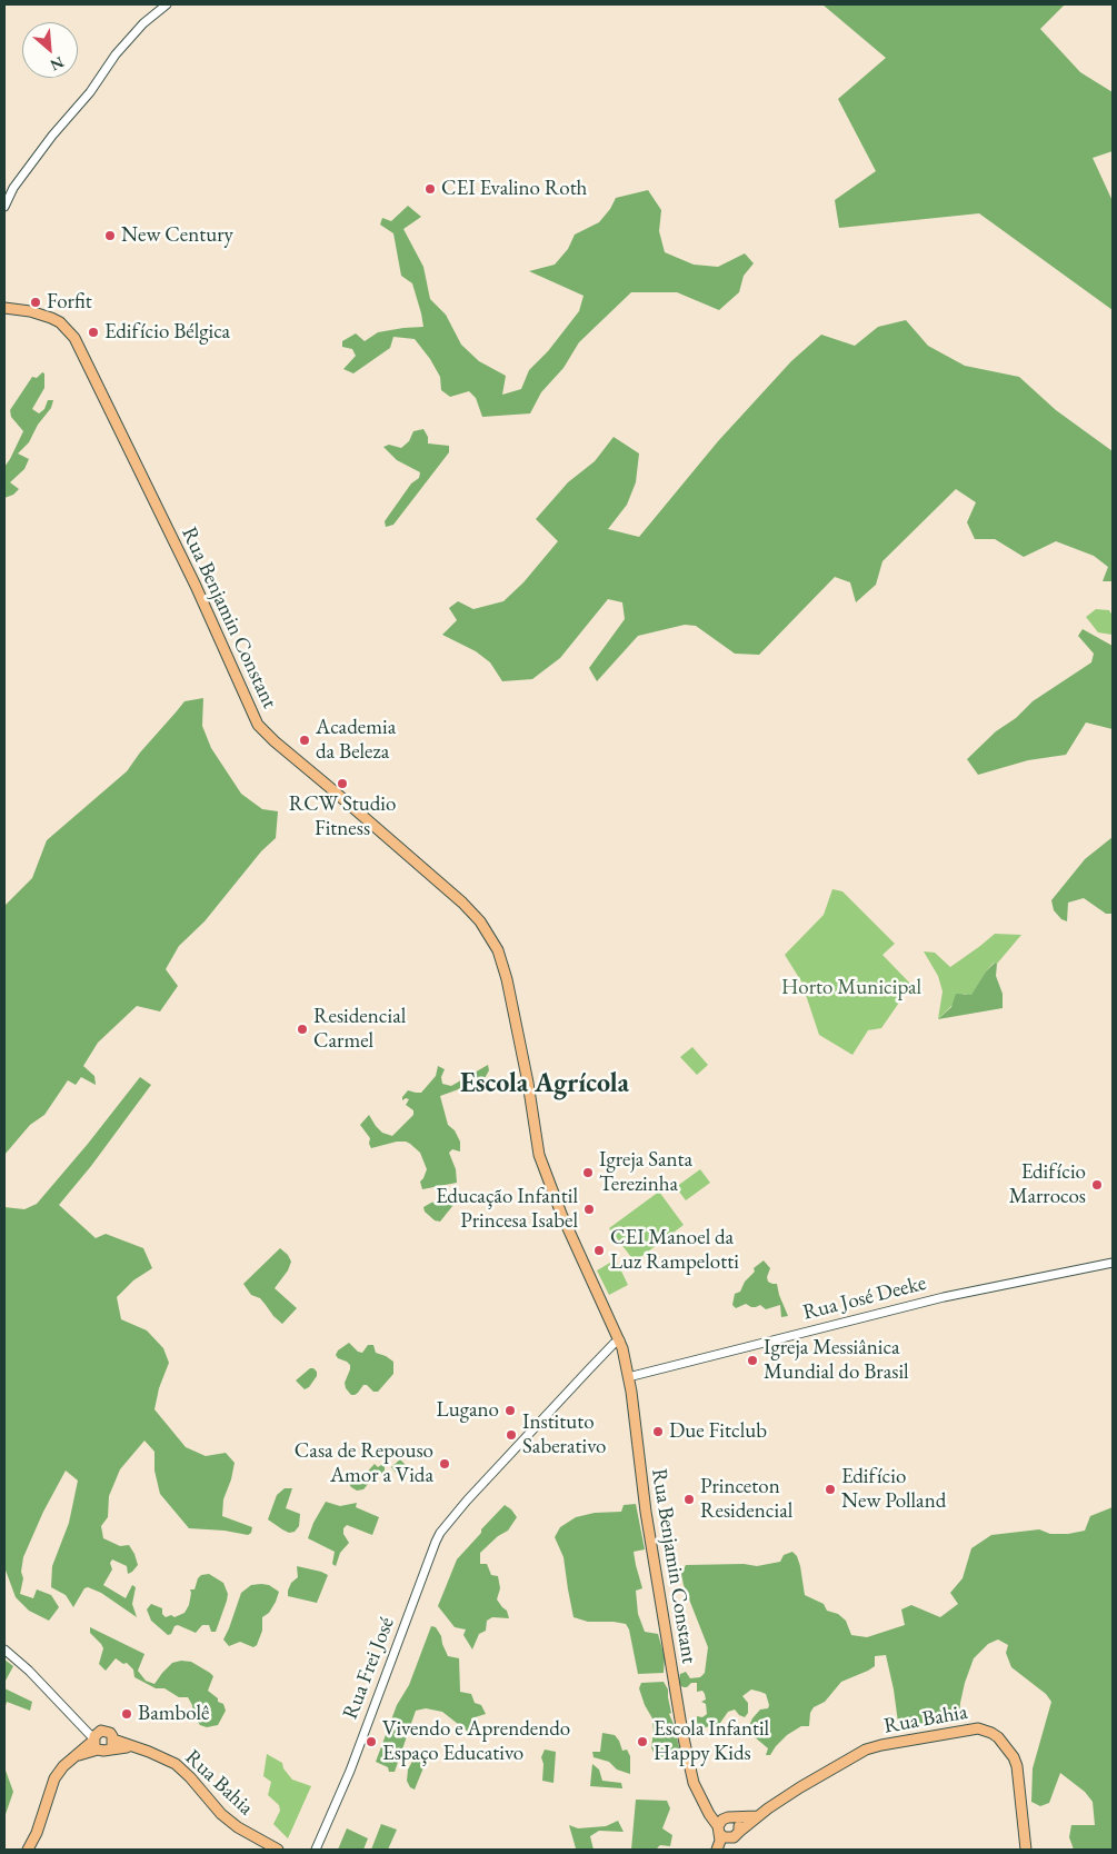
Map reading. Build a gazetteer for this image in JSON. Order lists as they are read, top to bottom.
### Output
{
  "streets": {
    "main road": ["Rua Benjamin Constant", "Rua Bahia"],
    "street": ["Rua José Deeke", "Rua Frei José"]
  },
  "crossings": [
    ["Rua Benjamin Constant", "Rua José Deeke"],
    ["Rua Benjamin Constant", "Rua Frei José"],
    ["Rua Benjamin Constant", "Rua Bahia"]
  ],
  "districts": ["Escola Agrícola"],
  "parks": ["Horto Municipal"],
  "places": [
    "CEI Evalino Roth",
    "New Century",
    "Forfit",
    "Edifício Bélgica",
    "Academia da Beleza",
    "RCW Studio Fitness",
    "Residencial Carmel",
    "Igreja Santa Terezinha",
    "Edifício Marrocos",
    "Educação Infantil Princesa Isabel",
    "CEI Manoel da Luz Rampelotti",
    "Igreja Messiânica Mundial do Brasil",
    "Lugano",
    "Due Fitclub",
    "Instituto Saberativo",
    "Casa de Repouso Amor a Vida",
    "Edifício New Polland",
    "Princeton Residencial",
    "Bambolê",
    "Vivendo e Aprendendo Espaço Educativo",
    "Escola Infantil Happy Kids"
  ],
  "north": "bottom right"
}
